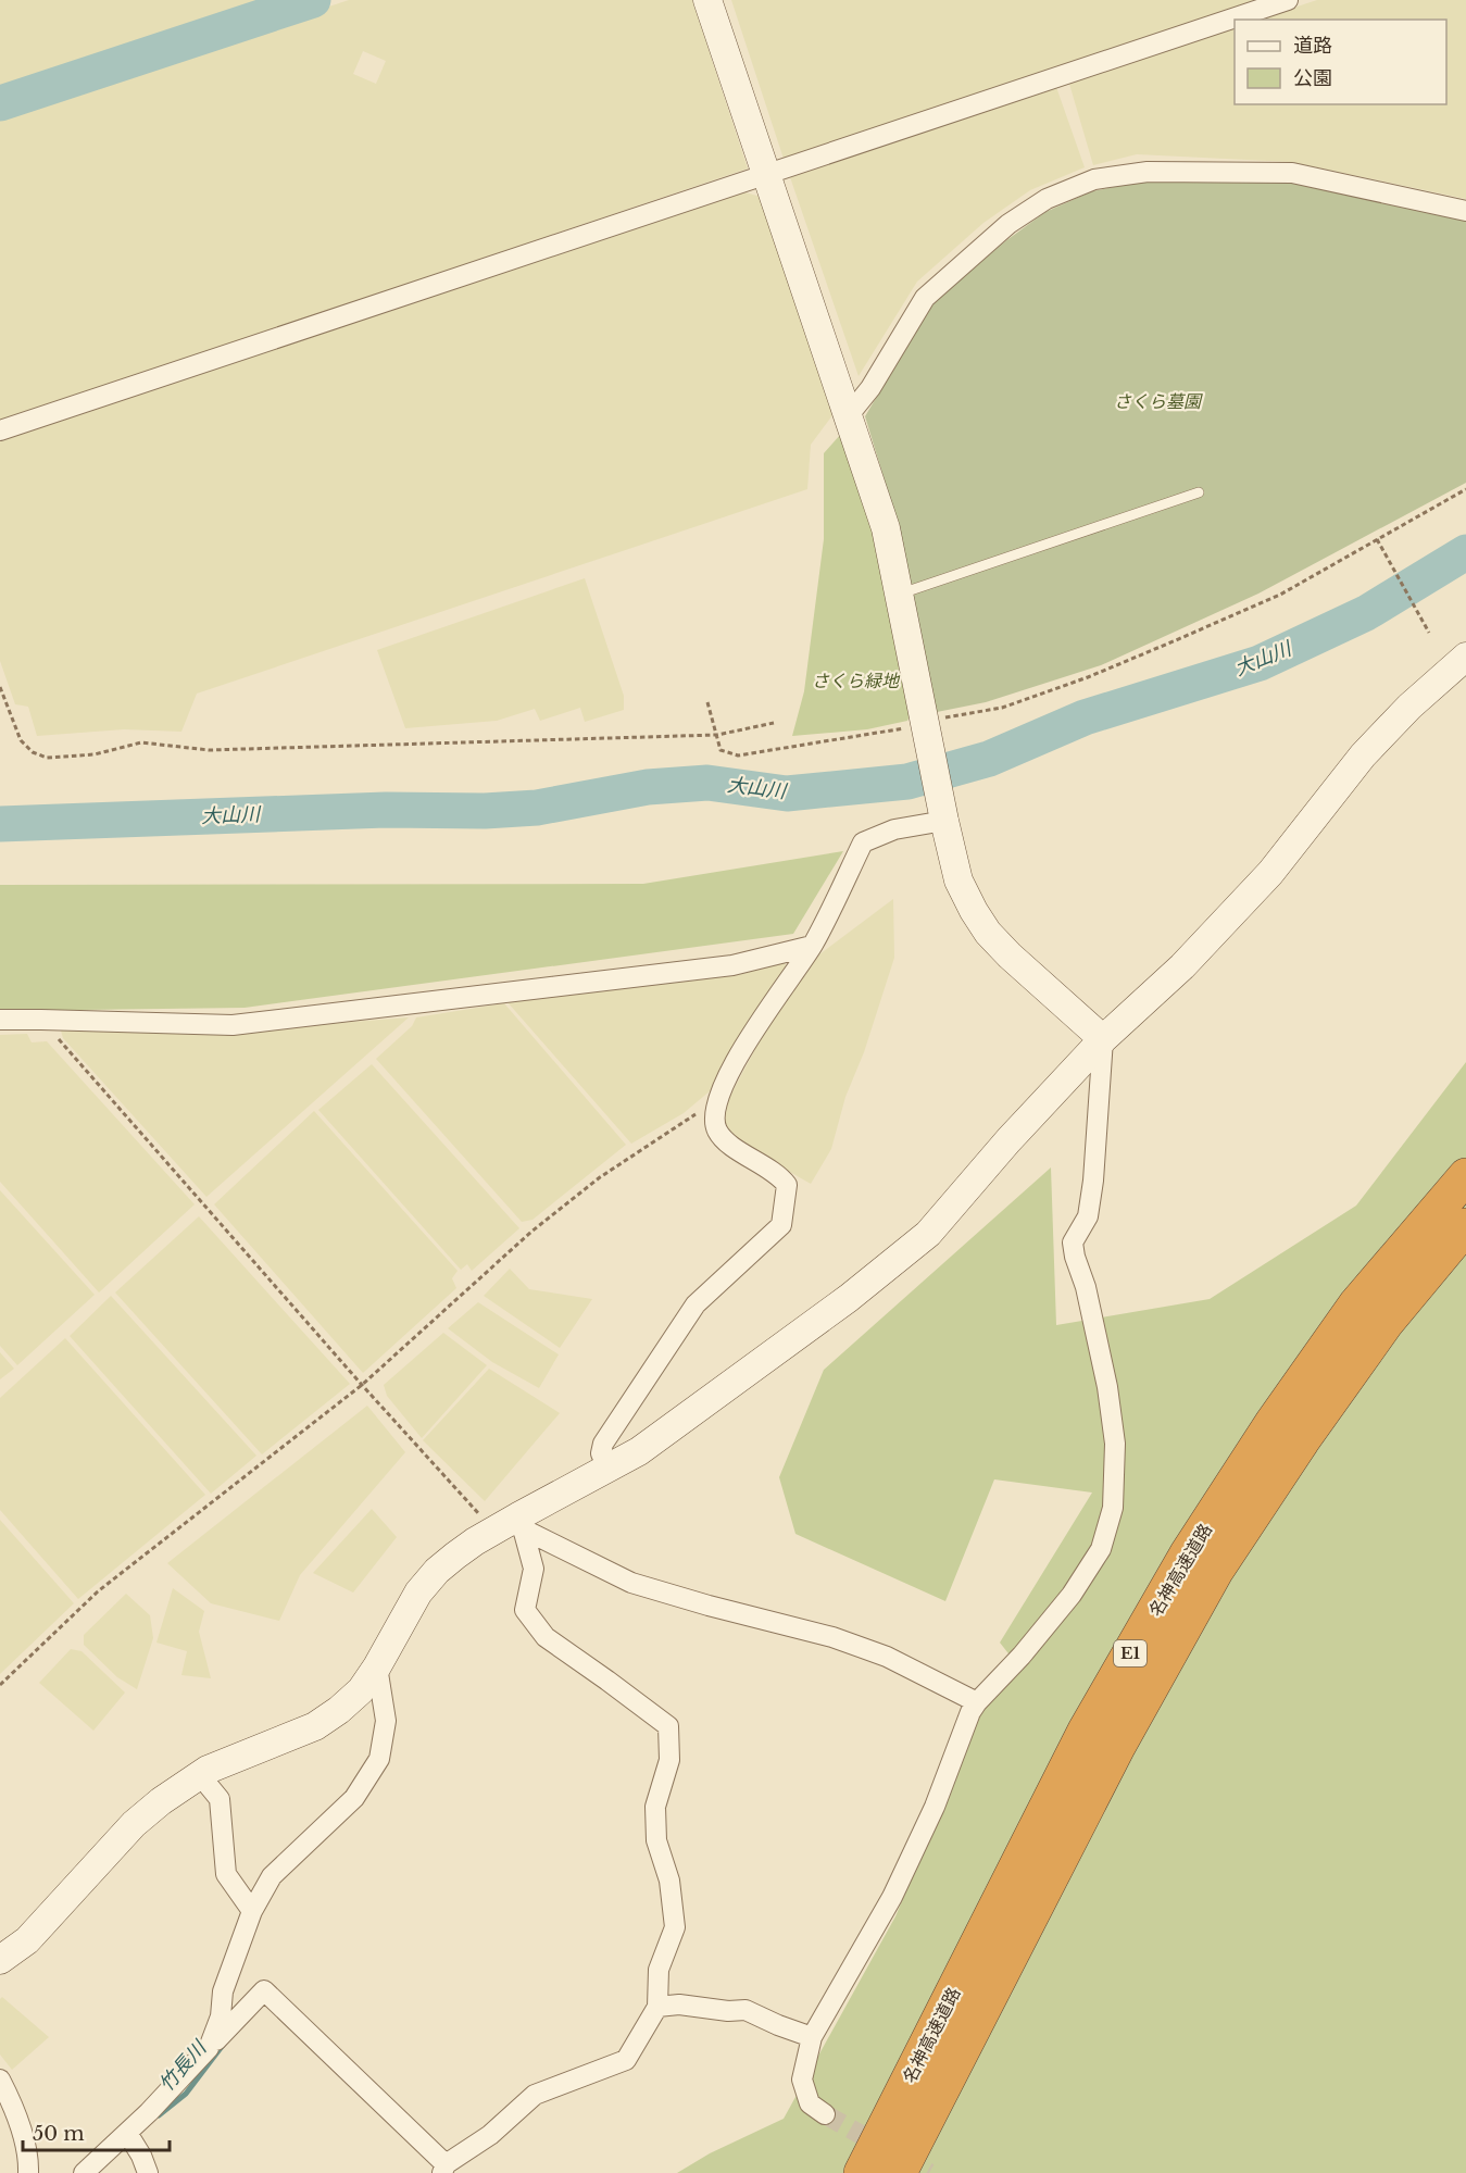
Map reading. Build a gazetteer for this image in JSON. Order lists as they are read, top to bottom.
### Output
{
  "streets": {
    "highway": ["名神高速道路", "E1"]
  },
  "water": ["大山川", "竹長川"],
  "parks": ["さくら墓園", "さくら緑地"],
  "legend": ["道路", "公園"],
  "scale_bar": "50 m"
}
